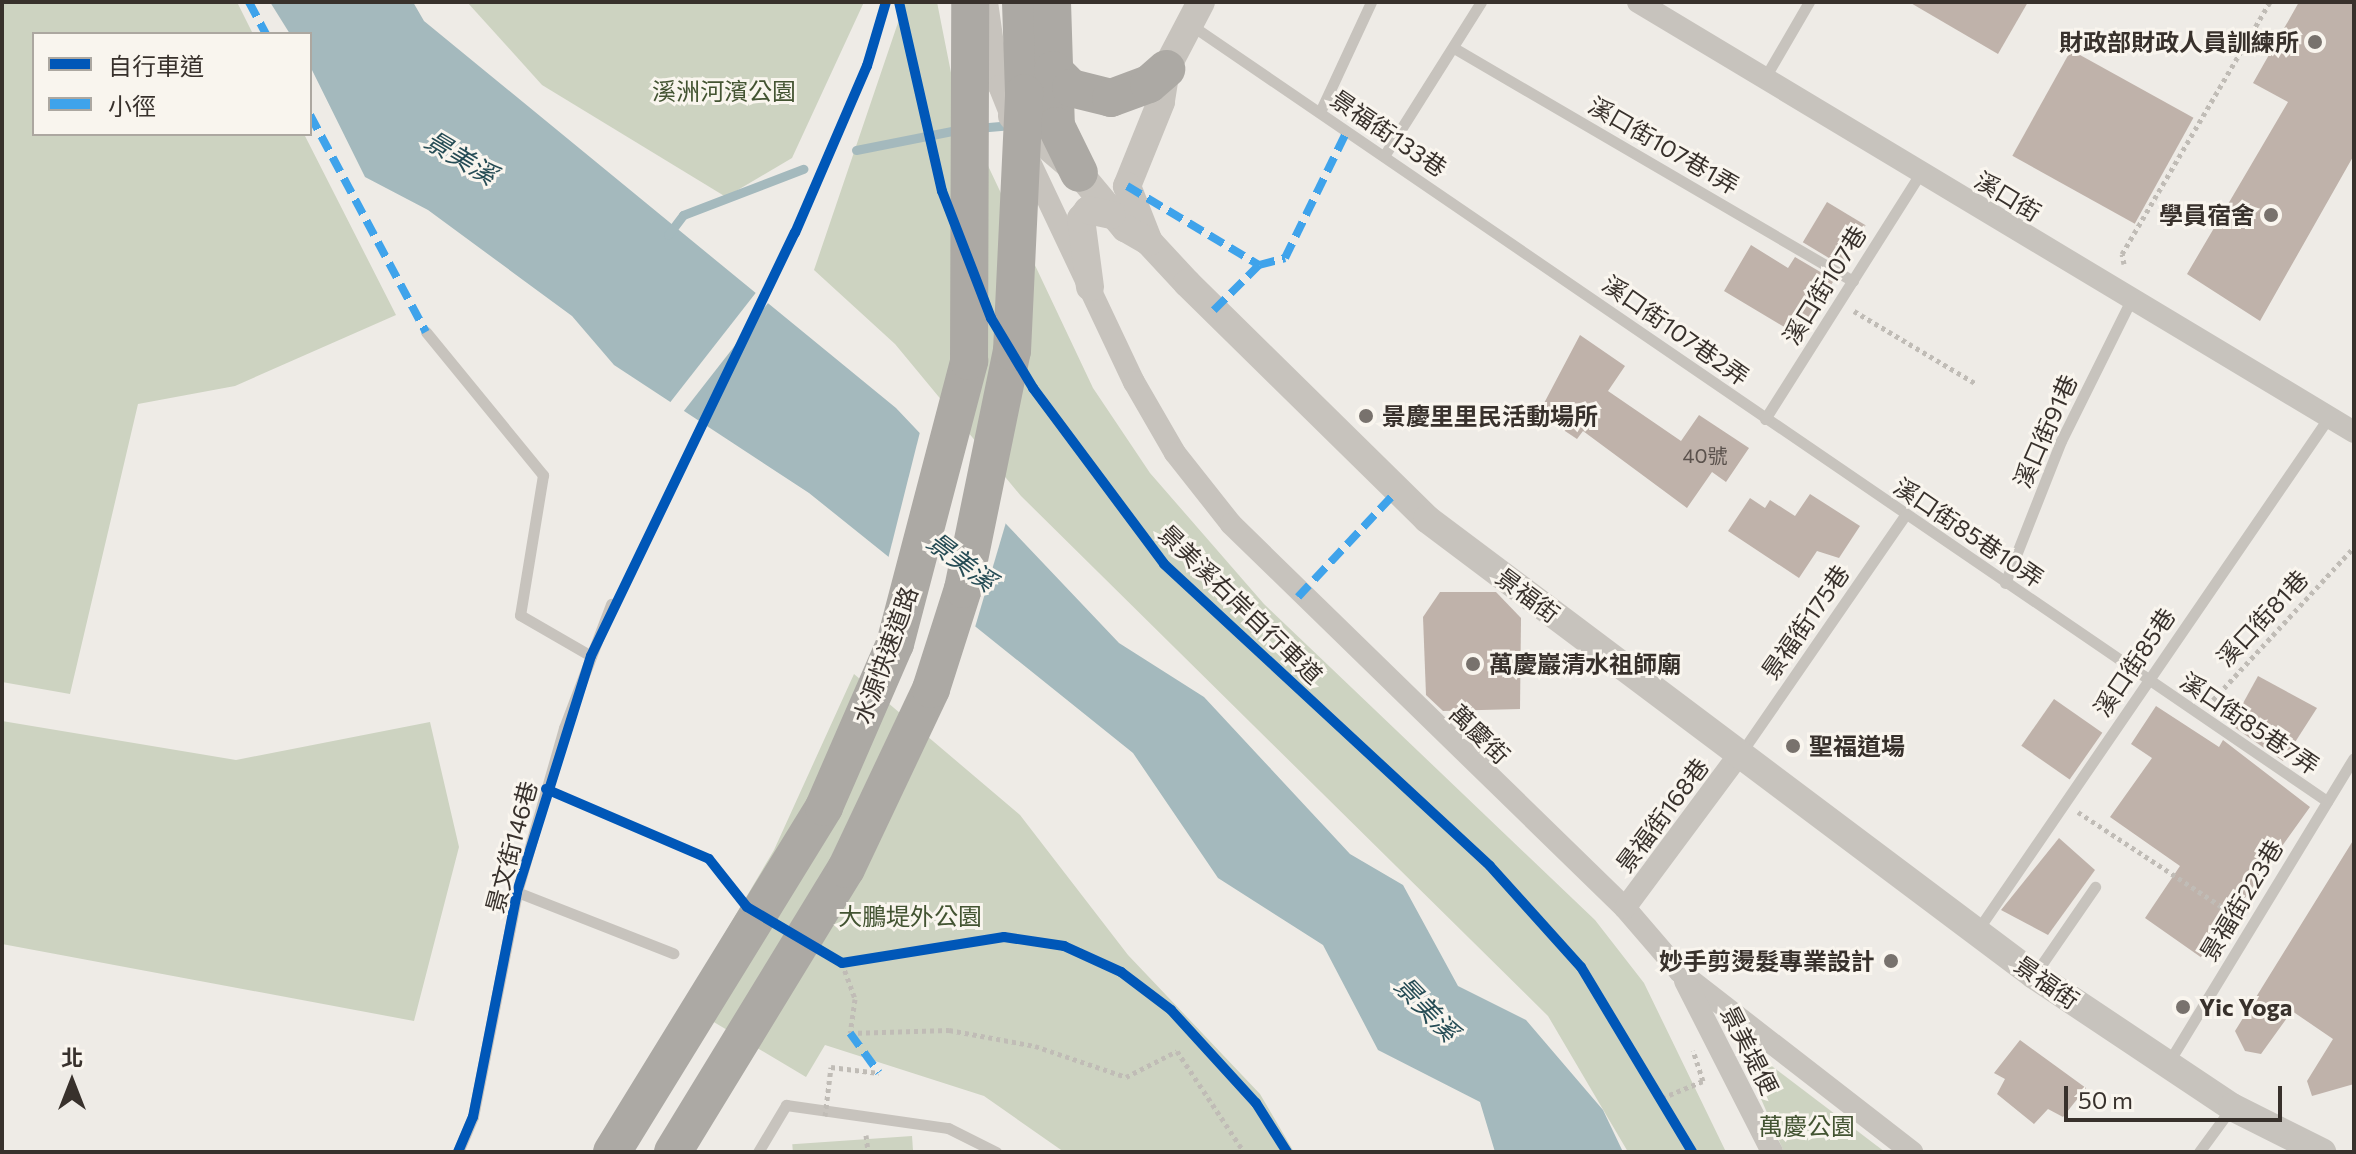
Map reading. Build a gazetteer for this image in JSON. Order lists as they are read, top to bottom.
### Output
{
  "streets": {
    "highway": ["水源快速道路"],
    "street": [
      "溪口街",
      "景福街",
      "萬慶街",
      "景福街168巷",
      "景美堤便"
    ],
    "lane": [
      "景福街133巷",
      "溪口街107巷1弄",
      "溪口街107巷",
      "溪口街107巷2弄",
      "溪口街91巷",
      "溪口街85巷10弄",
      "景福街175巷",
      "溪口街85巷",
      "溪口街85巷7弄",
      "景文街146巷",
      "景福街223巷"
    ],
    "path": ["溪口街81巷"],
    "cycle path": ["景美溪右岸自行車道"]
  },
  "crossings": [
    ["景福街133巷", "溪口街107巷2弄"],
    ["景福街133巷", "景福街"],
    ["溪口街107巷1弄", "溪口街107巷"],
    ["溪口街", "溪口街107巷"],
    ["溪口街", "溪口街91巷"],
    ["溪口街", "溪口街85巷"],
    ["溪口街107巷", "溪口街107巷2弄"],
    ["溪口街107巷", "溪口街85巷10弄"],
    ["溪口街107巷2弄", "溪口街85巷10弄"],
    ["溪口街91巷", "溪口街85巷10弄"],
    ["溪口街85巷10弄", "景福街175巷"],
    ["溪口街85巷10弄", "溪口街85巷"],
    ["溪口街85巷10弄", "溪口街85巷7弄"],
    ["景福街", "景福街175巷"],
    ["景福街", "溪口街85巷"],
    ["景福街", "景福街168巷"],
    ["景福街", "景福街223巷"],
    ["溪口街81巷", "溪口街85巷7弄"],
    ["景福街175巷", "景福街168巷"],
    ["溪口街85巷", "溪口街85巷7弄"],
    ["溪口街85巷7弄", "景福街223巷"],
    ["萬慶街", "景福街168巷"],
    ["萬慶街", "景美堤便"]
  ],
  "water": ["景美溪"],
  "parks": ["溪洲河濱公園", "大鵬堤外公園", "萬慶公園"],
  "places": [
    "財政部財政人員訓練所",
    "學員宿舍",
    "景慶里里民活動場所",
    "萬慶巖清水祖師廟",
    "聖福道場",
    "妙手剪燙髮專業設計",
    "Yic Yoga"
  ],
  "house_numbers": ["40號"],
  "legend": ["自行車道", "小徑"],
  "scale_bar": "50 m",
  "north": "top"
}
